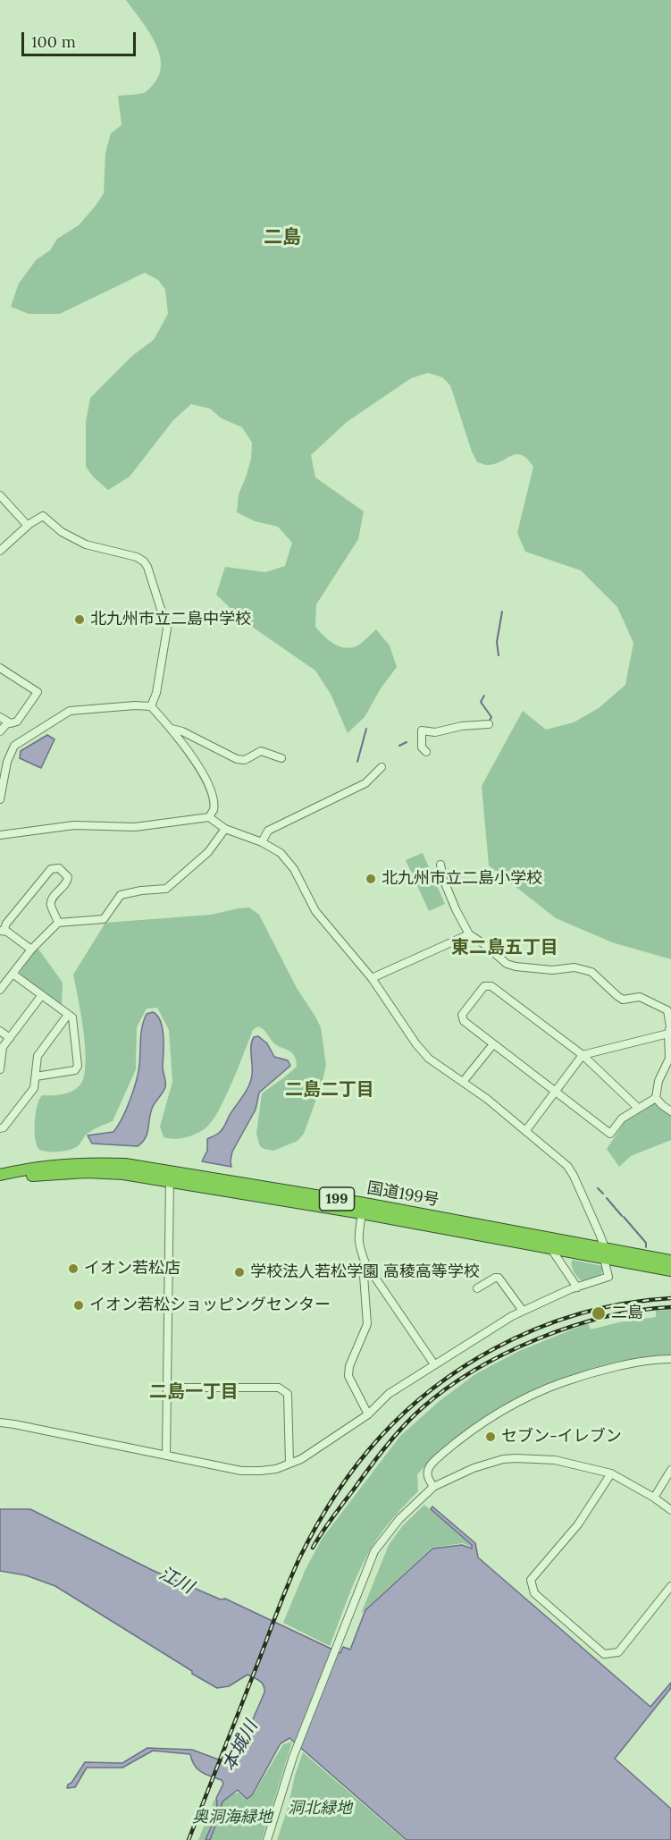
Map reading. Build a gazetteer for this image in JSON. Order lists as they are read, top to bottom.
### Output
{
  "streets": {
    "highway": ["国道199号", "199"]
  },
  "districts": [
    "二島",
    "東二島五丁目",
    "二島二丁目",
    "二島一丁目"
  ],
  "water": ["江川", "本城川"],
  "parks": ["洞北緑地", "奥洞海緑地"],
  "places": [
    "北九州市立二島中学校",
    "北九州市立二島小学校",
    "イオン若松店",
    "学校法人若松学園 高稜高等学校",
    "イオン若松ショッピングセンター",
    "二島",
    "セブン-イレブン"
  ],
  "scale_bar": "100 m"
}
